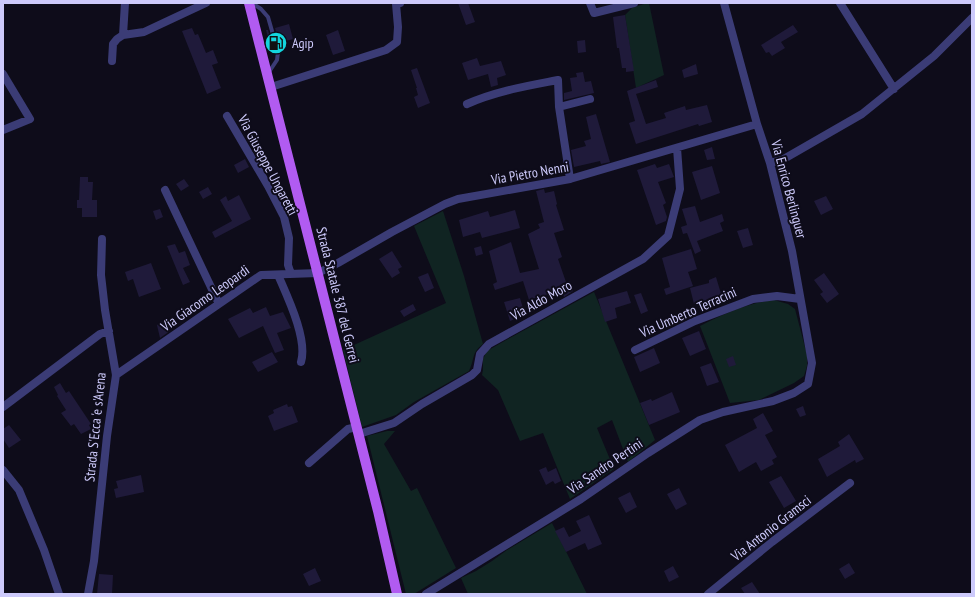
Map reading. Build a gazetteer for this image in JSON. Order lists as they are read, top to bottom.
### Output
{
  "streets": {
    "main road": ["Strada Statale 387 del Gerrei"],
    "street": [
      "Via Giuseppe Ungaretti",
      "Via Pietro Nenni",
      "Via Enrico Berlinguer",
      "Via Giacomo Leopardi",
      "Via Aldo Moro",
      "Via Umberto Terracini",
      "Strada S'Ecca 'e s'Arena",
      "Via Sandro Pertini",
      "Via Antonio Gramsci"
    ]
  },
  "crossings": [
    ["Via Giuseppe Ungaretti", "Via Giacomo Leopardi"],
    ["Via Pietro Nenni", "Via Enrico Berlinguer"],
    ["Via Pietro Nenni", "Strada Statale 387 del Gerrei"],
    ["Via Pietro Nenni", "Via Giacomo Leopardi"],
    ["Via Pietro Nenni", "Via Aldo Moro"],
    ["Via Enrico Berlinguer", "Via Umberto Terracini"],
    ["Via Enrico Berlinguer", "Via Sandro Pertini"],
    ["Strada Statale 387 del Gerrei", "Via Giacomo Leopardi"],
    ["Strada Statale 387 del Gerrei", "Via Aldo Moro"],
    ["Via Giacomo Leopardi", "Strada S'Ecca 'e s'Arena"]
  ],
  "places": {
    "fuel station": ["Agip"]
  }
}
